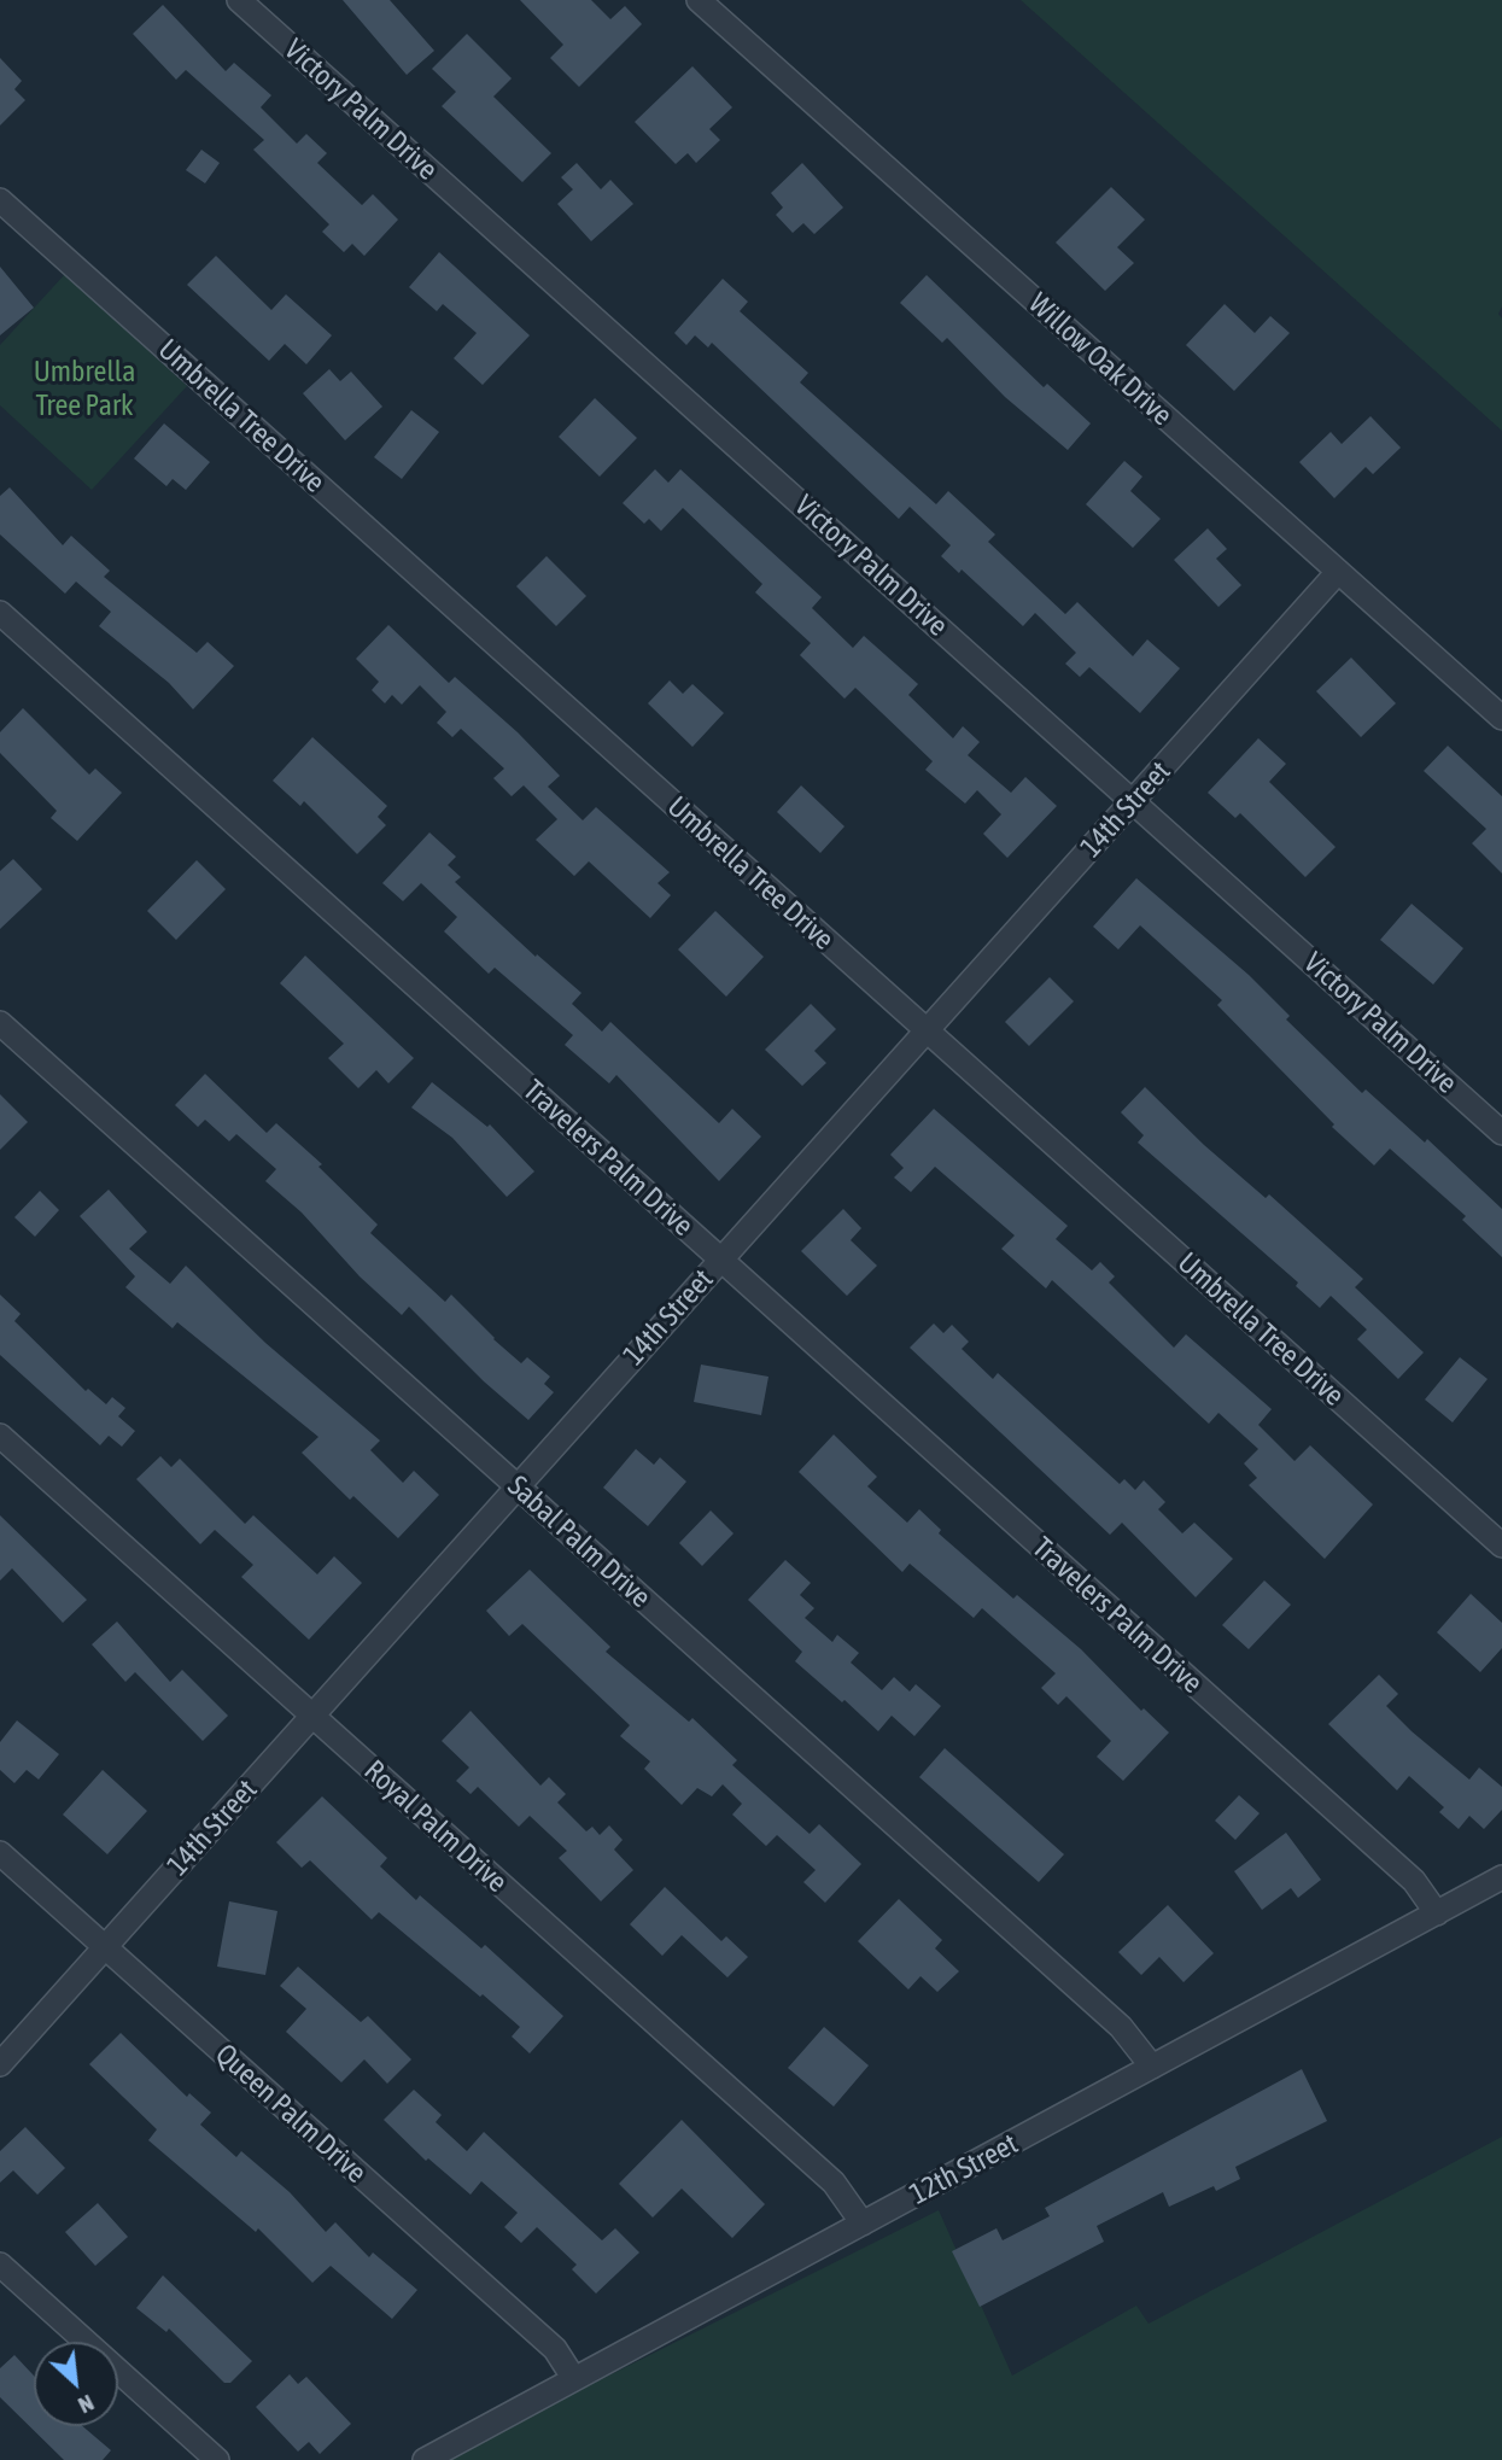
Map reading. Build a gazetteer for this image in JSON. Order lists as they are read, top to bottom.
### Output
{
  "streets": {
    "street": [
      "Victory Palm Drive",
      "Willow Oak Drive",
      "Umbrella Tree Drive",
      "14th Street",
      "Travelers Palm Drive",
      "Sabal Palm Drive",
      "Royal Palm Drive",
      "Queen Palm Drive",
      "12th Street"
    ]
  },
  "crossings": [
    ["Victory Palm Drive", "14th Street"],
    ["Willow Oak Drive", "14th Street"],
    ["Umbrella Tree Drive", "14th Street"],
    ["14th Street", "Travelers Palm Drive"],
    ["14th Street", "Sabal Palm Drive"],
    ["14th Street", "Royal Palm Drive"],
    ["14th Street", "Queen Palm Drive"],
    ["Travelers Palm Drive", "12th Street"],
    ["Sabal Palm Drive", "12th Street"],
    ["Royal Palm Drive", "12th Street"],
    ["Queen Palm Drive", "12th Street"]
  ],
  "parks": ["Umbrella Tree Park"],
  "north": "bottom right"
}
